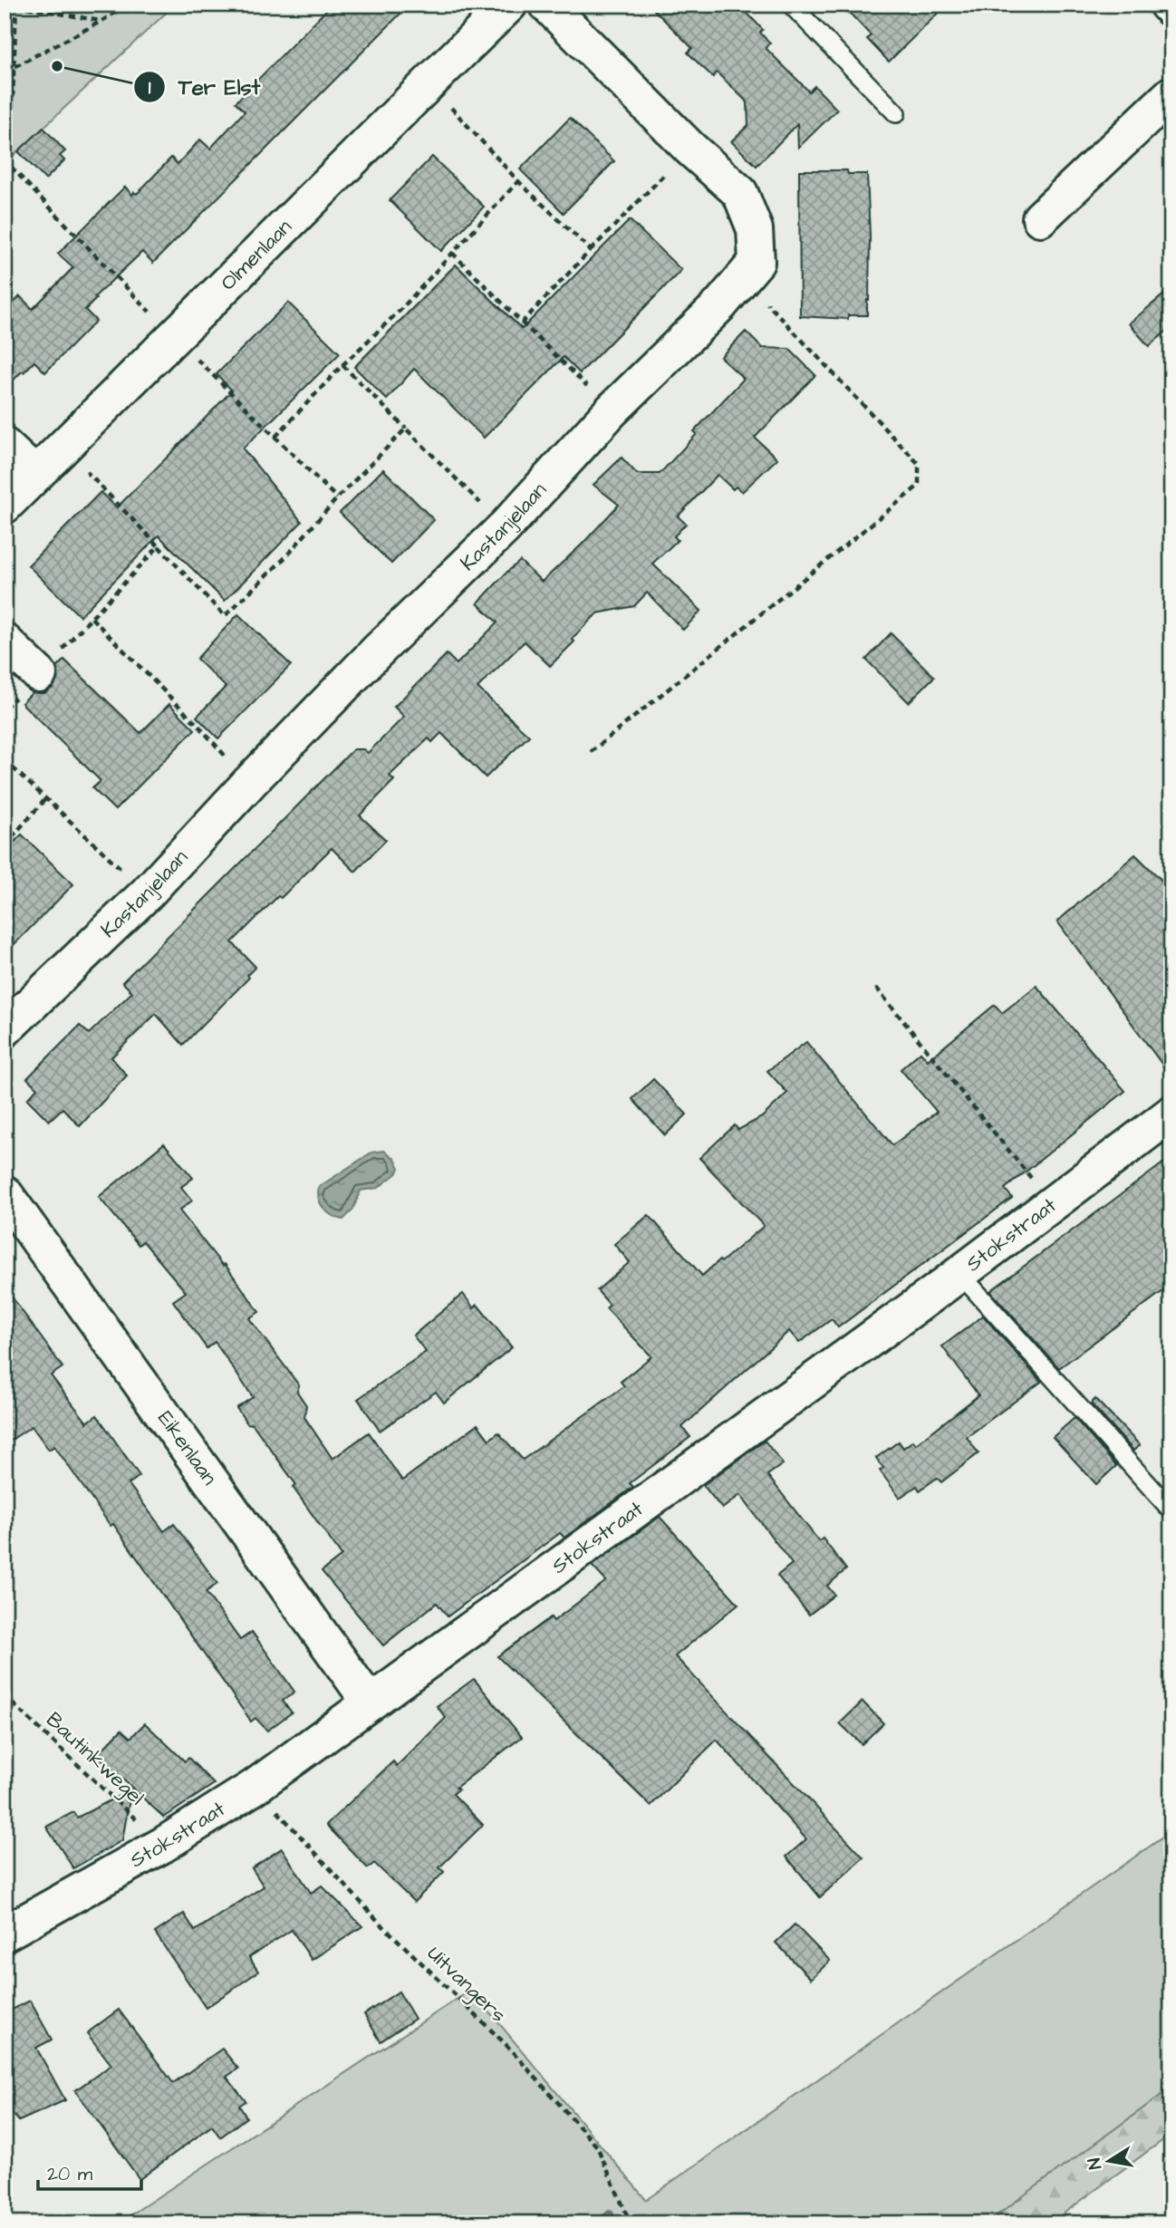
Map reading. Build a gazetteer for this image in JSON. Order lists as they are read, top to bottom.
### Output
{
  "streets": {
    "street": [
      "Olmenlaan",
      "Kastanjelaan",
      "Stokstraat",
      "Eikenlaan"
    ],
    "path": ["Bautinkwegel", "Uitvangers"]
  },
  "crossings": [
    ["Stokstraat", "Eikenlaan"],
    ["Stokstraat", "Bautinkwegel"],
    ["Stokstraat", "Uitvangers"]
  ],
  "places": ["Ter Elst"],
  "scale_bar": "20 m",
  "north": "left"
}
